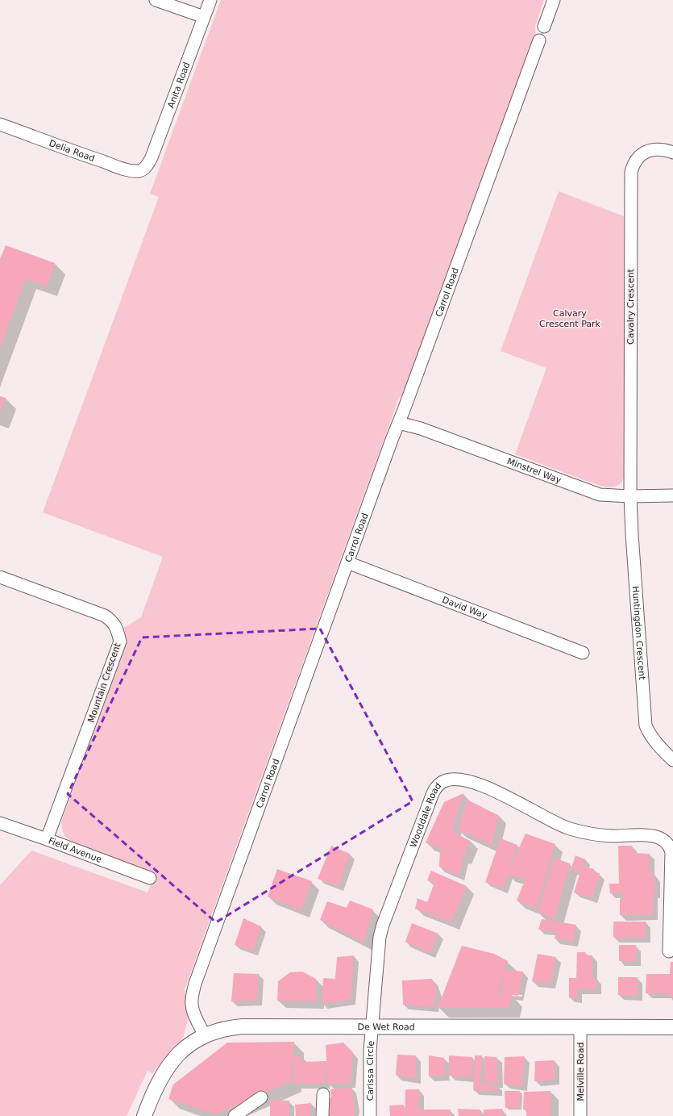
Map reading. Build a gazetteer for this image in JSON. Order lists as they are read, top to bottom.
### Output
{
  "streets": {
    "street": [
      "Anita Road",
      "Delia Road",
      "Carrol Road",
      "Cavalry Crescent",
      "Minstrel Way",
      "David Way",
      "Huntingdon Crescent",
      "Mountain Crescent",
      "Wooddale Road",
      "Field Avenue",
      "De Wet Road",
      "Carissa Circle",
      "Melville Road"
    ]
  },
  "crossings": [
    ["Anita Road", "Delia Road"],
    ["Carrol Road", "Minstrel Way"],
    ["Carrol Road", "David Way"],
    ["Carrol Road", "De Wet Road"],
    ["Cavalry Crescent", "Minstrel Way"],
    ["Cavalry Crescent", "Huntingdon Crescent"],
    ["Minstrel Way", "Huntingdon Crescent"],
    ["Mountain Crescent", "Field Avenue"],
    ["Wooddale Road", "De Wet Road"],
    ["Wooddale Road", "Carissa Circle"],
    ["De Wet Road", "Carissa Circle"],
    ["De Wet Road", "Melville Road"]
  ],
  "parks": ["Calvary Crescent Park"]
}
